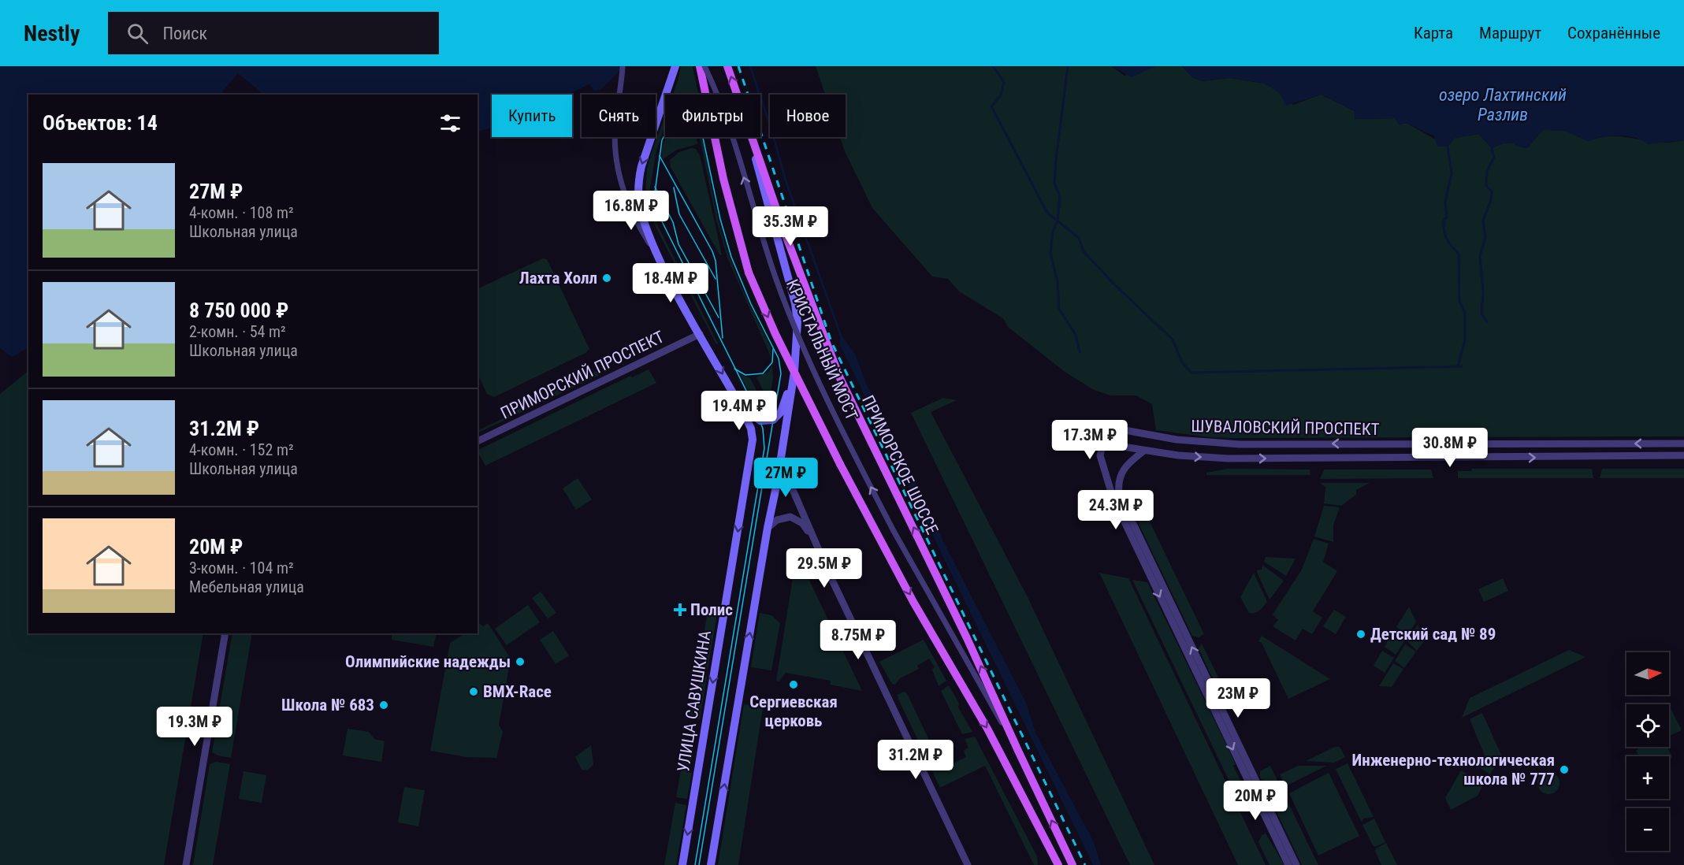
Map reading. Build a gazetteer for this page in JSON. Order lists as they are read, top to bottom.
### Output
{
  "streets": {
    "main road": ["ПРИМОРСКОЕ ШОССЕ", "УЛИЦА САВУШКИНА"],
    "street": ["КРИСТАЛЬНЫЙ МОСТ", "ПРИМОРСКИЙ ПРОСПЕКТ", "ШУВАЛОВСКИЙ ПРОСПЕКТ"]
  },
  "crossings": [
    ["КРИСТАЛЬНЫЙ МОСТ", "ПРИМОРСКОЕ ШОССЕ"],
    ["ПРИМОРСКИЙ ПРОСПЕКТ", "УЛИЦА САВУШКИНА"]
  ],
  "one_way": ["КРИСТАЛЬНЫЙ МОСТ"],
  "water": ["озеро Лахтинский Разлив"],
  "places": {
    "other": [
      "Лахта Холл",
      "Детский сад № 89",
      "Олимпийские надежды",
      "Сергиевская церковь",
      "BMX-Race",
      "Школа № 683",
      "Инженерно-технологическая школа № 777"
    ],
    "health": ["Полис"]
  },
  "north": "right",
  "page": {
    "header": "Nestly",
    "search": "Поиск",
    "nav": ["Карта", "Маршрут", "Сохранённые"],
    "chip": [
      "Купить",
      "Снять",
      "Фильтры",
      "Новое"
    ],
    "heading": "Объектов: 14",
    "list": [
      {
        "name": "27M ₽",
        "note": "4-комн. · 108 m² · Школьная улица"
      },
      {
        "name": "8 750 000 ₽",
        "note": "2-комн. · 54 m² · Школьная улица"
      },
      {
        "name": "31.2M ₽",
        "note": "4-комн. · 152 m² · Школьная улица"
      },
      {
        "name": "20M ₽",
        "note": "3-комн. · 104 m² · Мебельная улица"
      }
    ],
    "price": [
      "16.8M ₽",
      "35.3M ₽",
      "18.4M ₽",
      "19.4M ₽",
      "17.3M ₽",
      "30.8M ₽",
      "27M ₽",
      "24.3M ₽",
      "29.5M ₽",
      "8.75M ₽",
      "23M ₽",
      "19.3M ₽",
      "31.2M ₽",
      "20M ₽"
    ],
    "map_buttons": ["+", "−"]
  }
}
